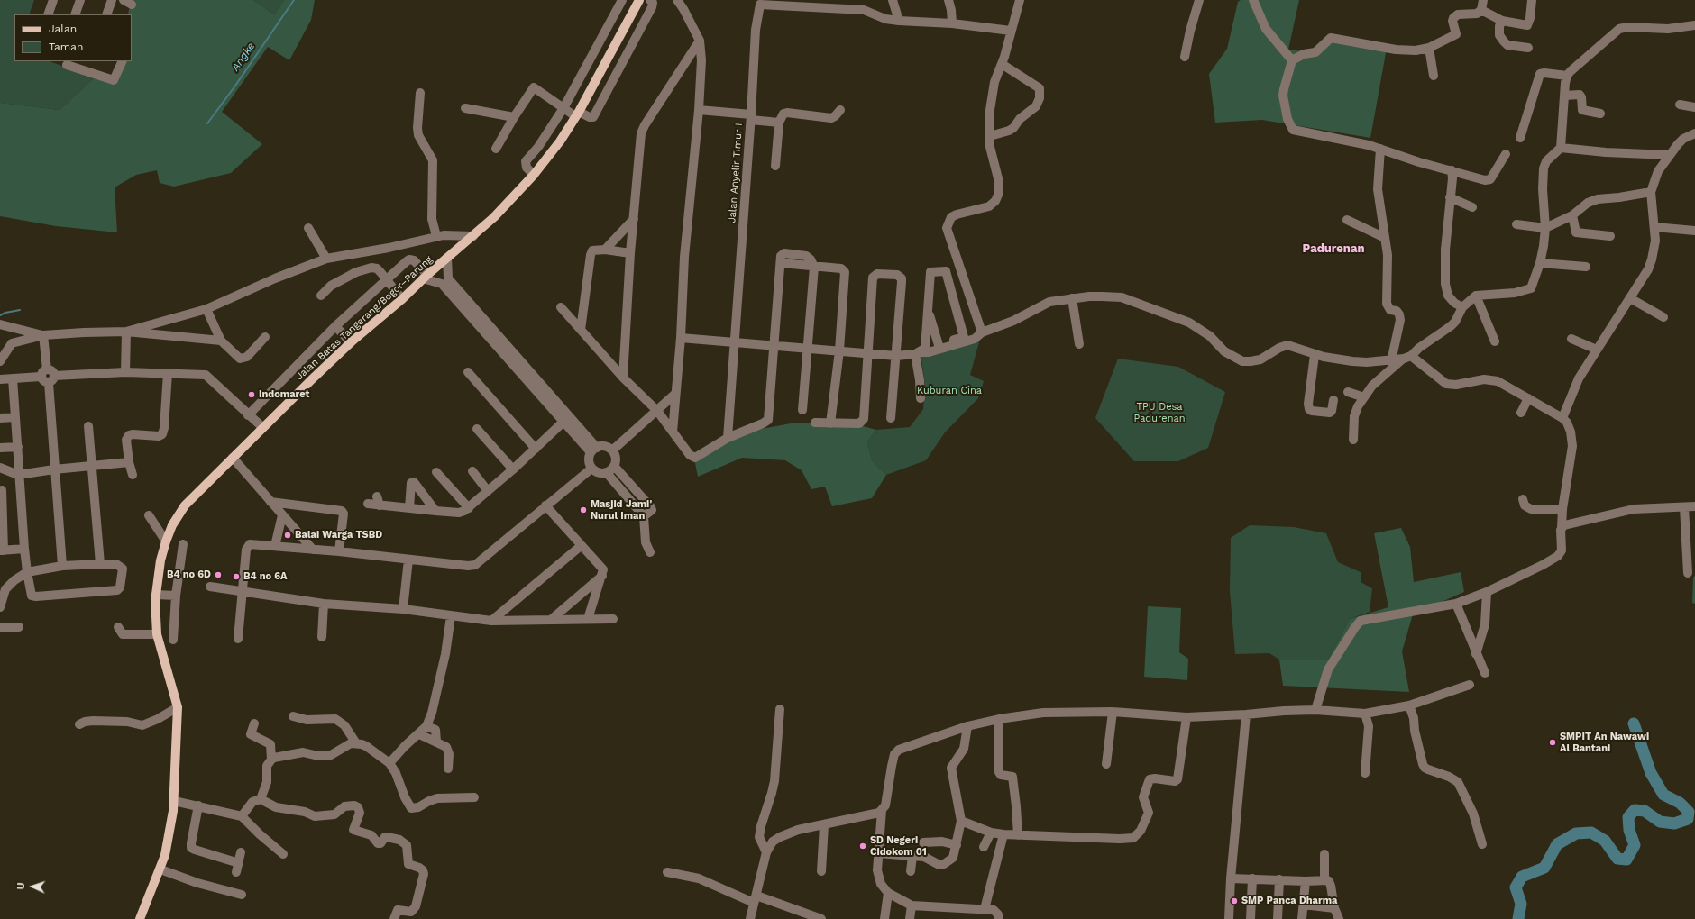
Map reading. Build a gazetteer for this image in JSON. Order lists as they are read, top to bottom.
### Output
{
  "streets": {
    "main road": ["Jalan Batas Tangerang/Bogor–Parung"],
    "street": ["Jalan Anyelir Timur I"]
  },
  "districts": ["Padurenan"],
  "water": ["Angke"],
  "parks": ["Kuburan Cina", "TPU Desa Padurenan"],
  "places": [
    "Indomaret",
    "Masjid Jami' Nurul Iman",
    "Balai Warga TSBD",
    "B4 no 6D",
    "B4 no 6A",
    "SMPIT An Nawawi Al Bantani",
    "SD Negeri Cidokom 01",
    "SMP Panca Dharma"
  ],
  "legend": ["Jalan", "Taman"],
  "north": "left"
}
